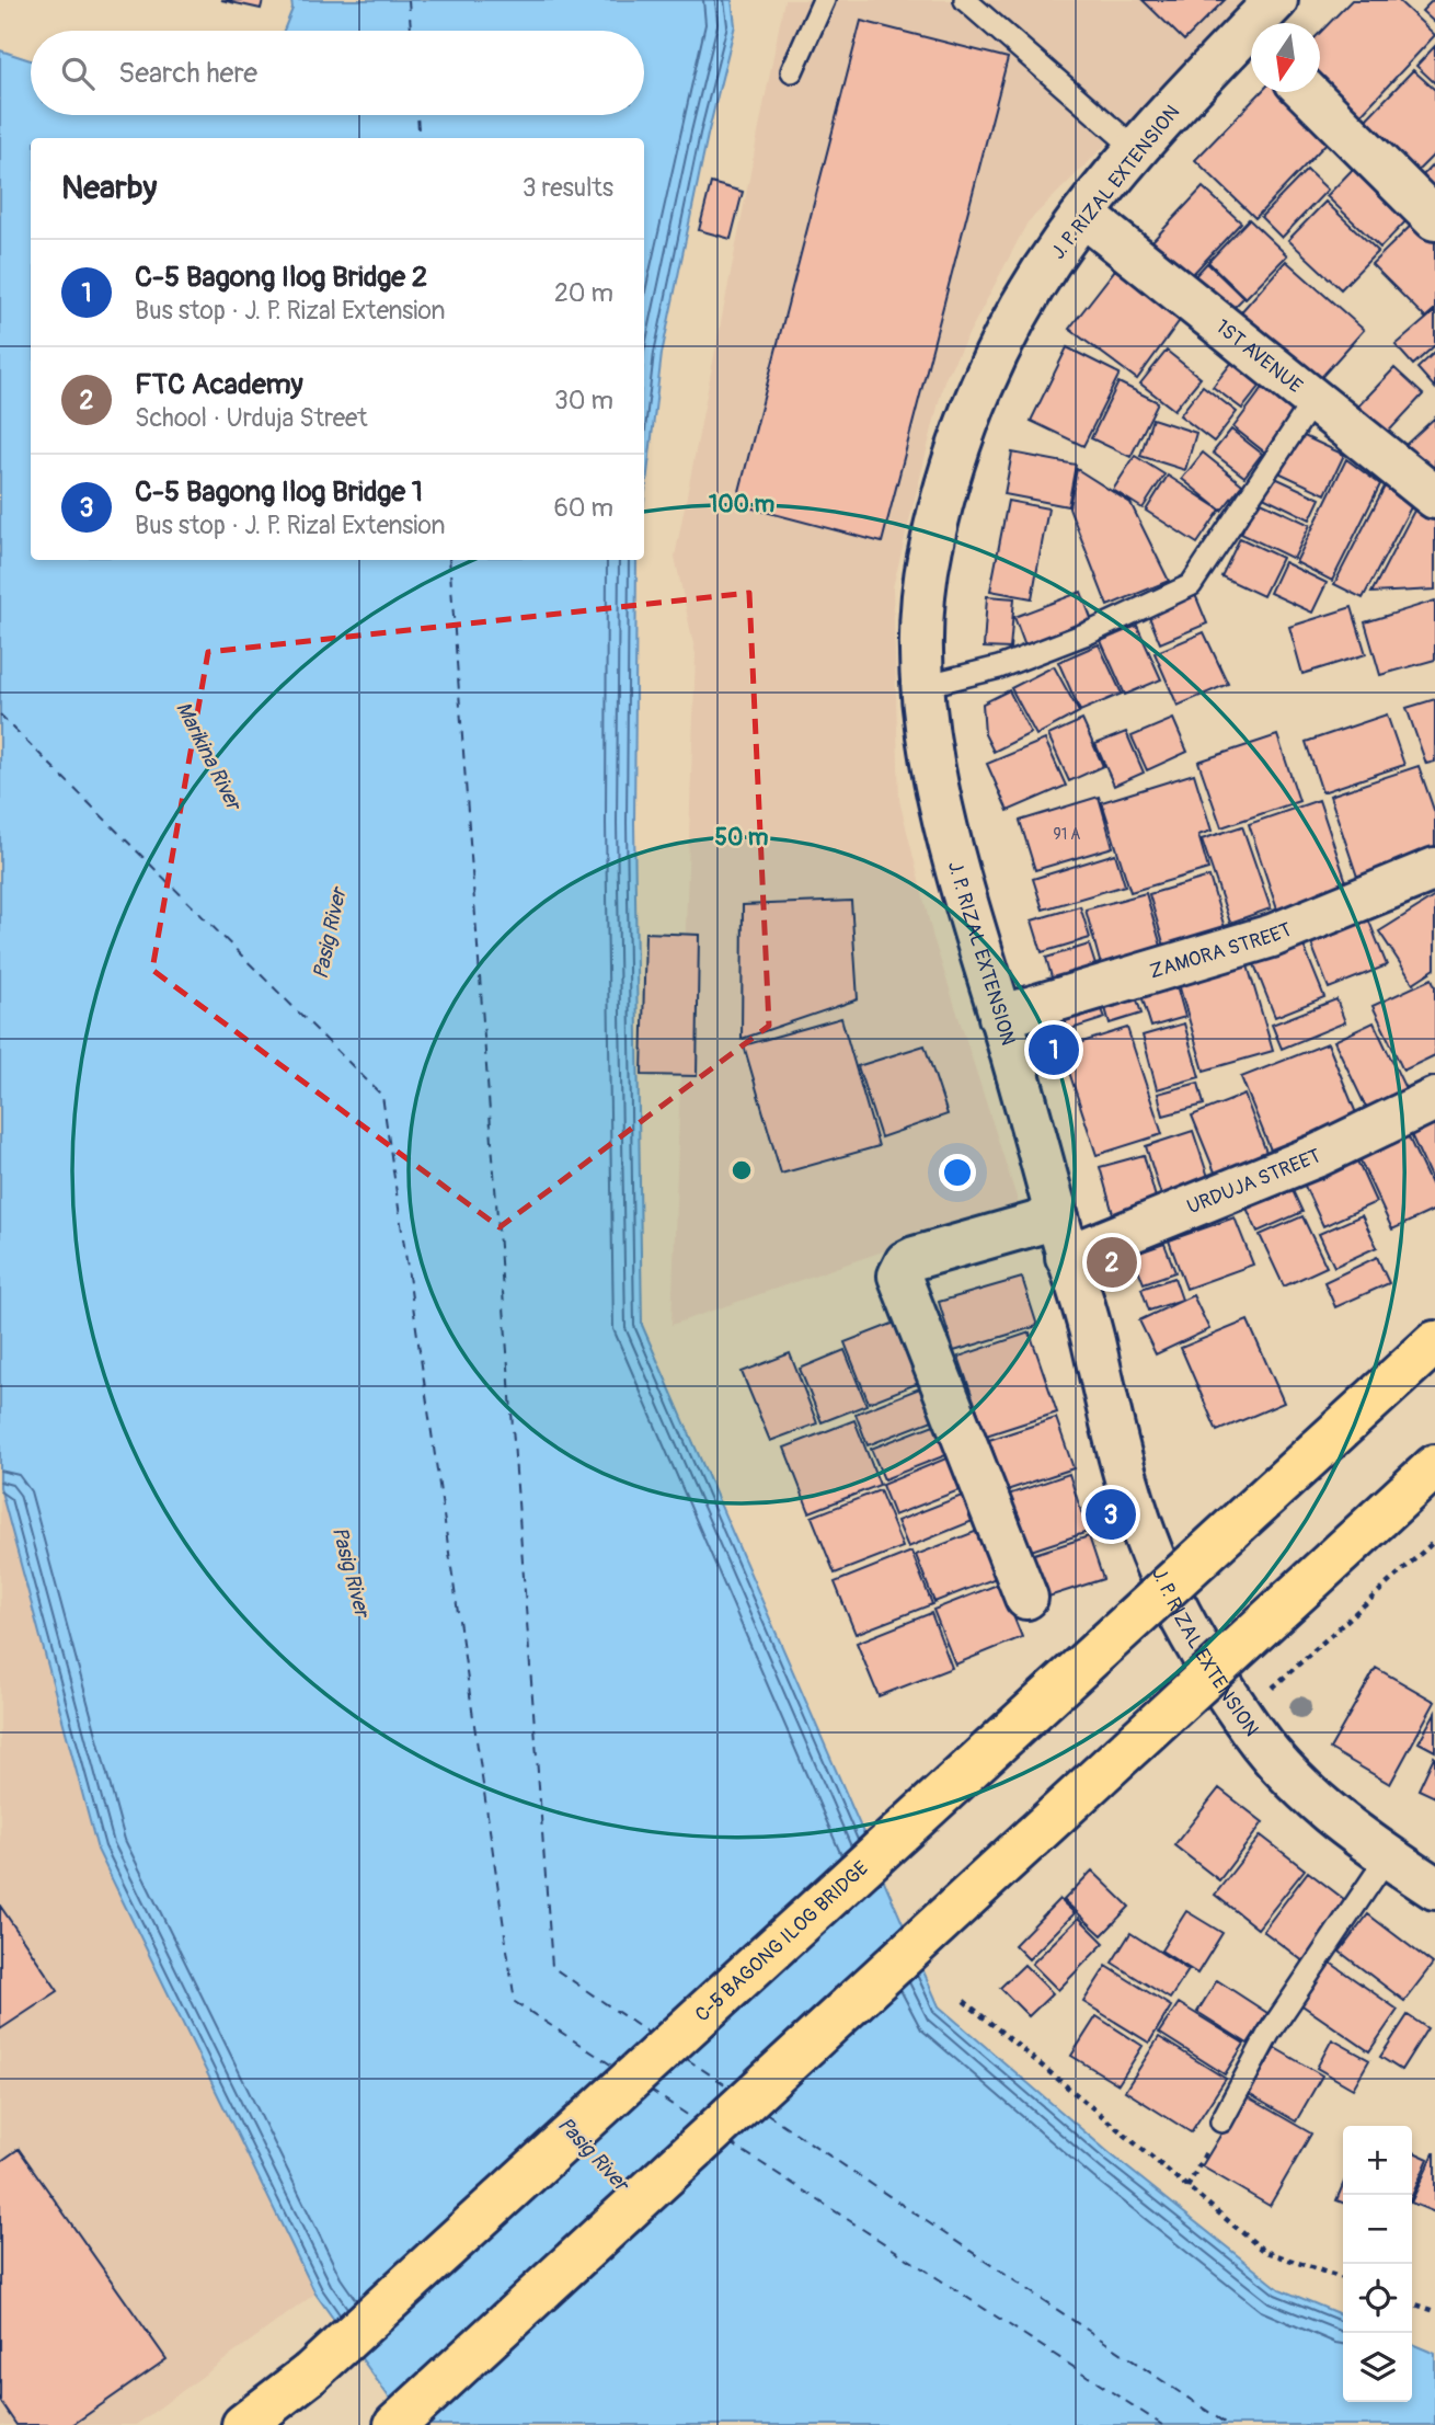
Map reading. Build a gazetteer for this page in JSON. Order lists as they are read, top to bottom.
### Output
{
  "streets": {
    "main road": [
      "J. P. RIZAL EXTENSION",
      "1ST AVENUE",
      "ZAMORA STREET",
      "URDUJA STREET",
      "C-5 BAGONG ILOG BRIDGE"
    ]
  },
  "crossings": [
    ["J. P. RIZAL EXTENSION", "1ST AVENUE"],
    ["J. P. RIZAL EXTENSION", "ZAMORA STREET"],
    ["J. P. RIZAL EXTENSION", "URDUJA STREET"]
  ],
  "water": ["Marikina River", "Pasig River"],
  "house_numbers": ["91 A"],
  "north": "bottom",
  "page": {
    "search": "Search here",
    "heading": ["Nearby", "3 results"],
    "list": [
      {
        "mark": "1",
        "name": "C-5 Bagong Ilog Bridge 2",
        "note": "Bus stop · J. P. Rizal Extension",
        "value": "20 m"
      },
      {
        "mark": "2",
        "name": "FTC Academy",
        "note": "School · Urduja Street",
        "value": "30 m"
      },
      {
        "mark": "3",
        "name": "C-5 Bagong Ilog Bridge 1",
        "note": "Bus stop · J. P. Rizal Extension",
        "value": "60 m"
      }
    ],
    "pins": ["1", "2", "3"],
    "map_buttons": ["+", "−"]
  },
  "rings": ["100 m", "50 m"]
}
